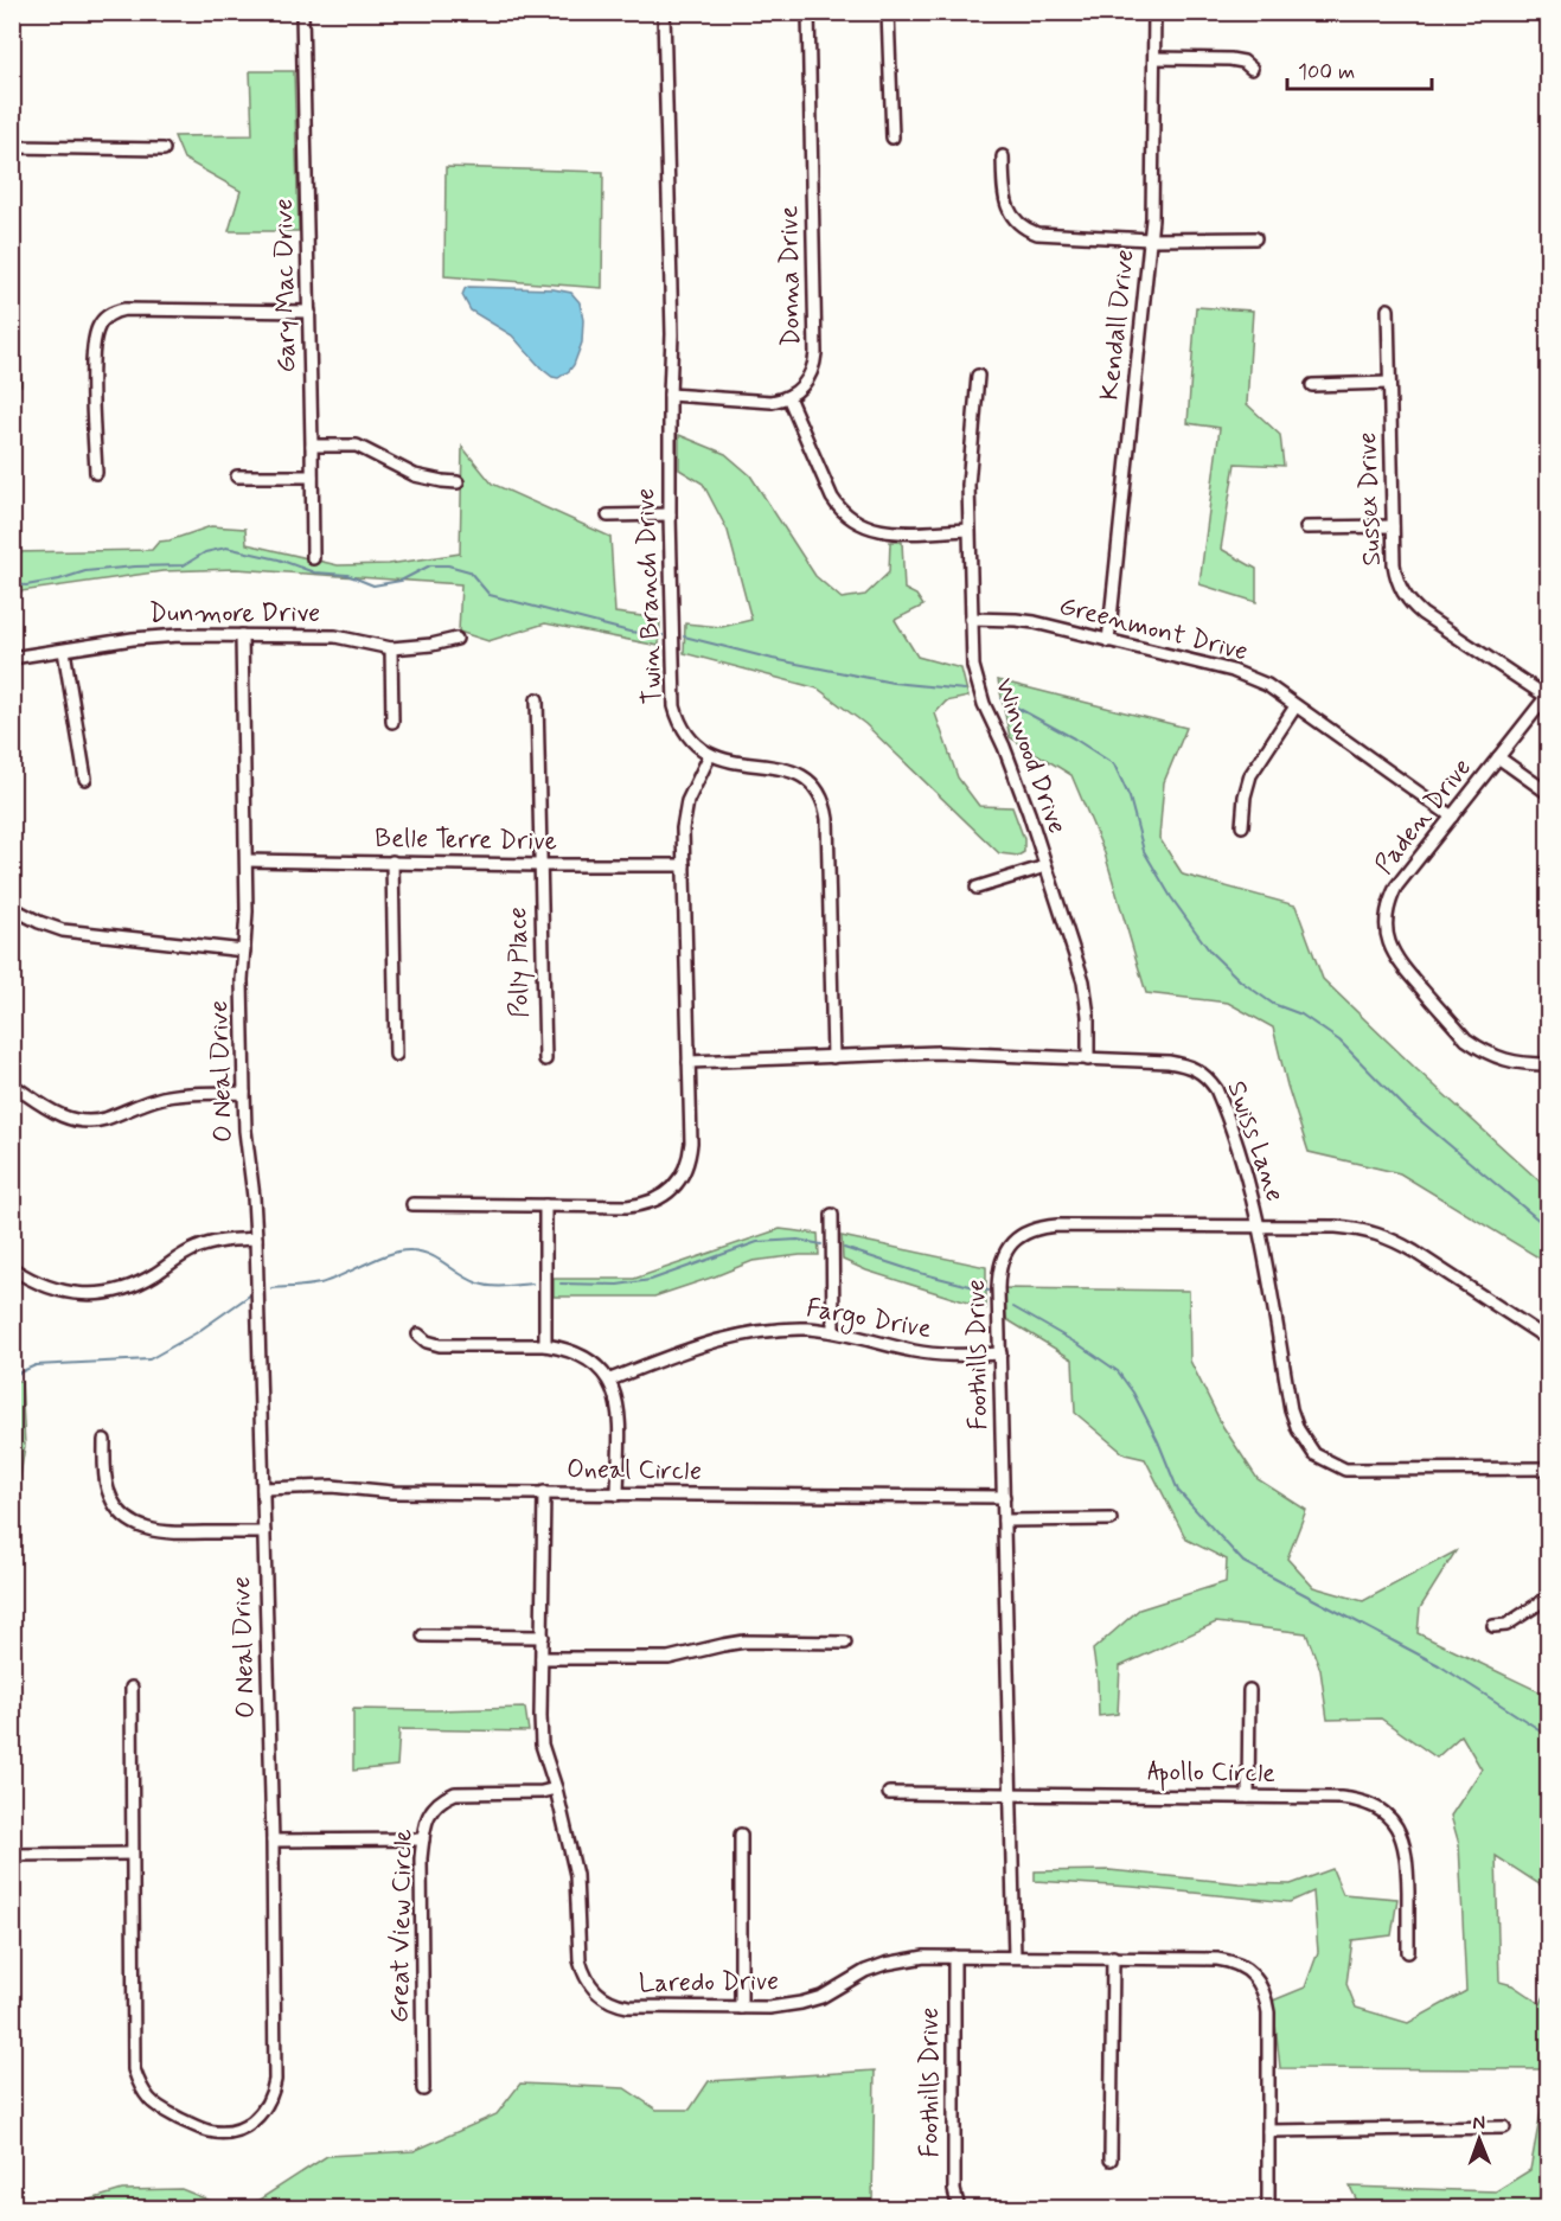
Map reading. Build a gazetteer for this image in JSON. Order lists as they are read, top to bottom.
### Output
{
  "streets": {
    "street": [
      "Donna Drive",
      "Gary Mac Drive",
      "Kendall Drive",
      "Sussex Drive",
      "Twin Branch Drive",
      "Dunmore Drive",
      "Greenmont Drive",
      "Winwood Drive",
      "Paden Drive",
      "Belle Terre Drive",
      "Polly Place",
      "O Neal Drive",
      "Swiss Lane",
      "Fargo Drive",
      "Foothills Drive",
      "Oneal Circle",
      "Apollo Circle",
      "Great View Circle",
      "Laredo Drive"
    ]
  },
  "crossings": [
    ["Kendall Drive", "Greenmont Drive"],
    ["Sussex Drive", "Paden Drive"],
    ["Dunmore Drive", "O Neal Drive"],
    ["Greenmont Drive", "Winwood Drive"],
    ["Greenmont Drive", "Paden Drive"],
    ["Winwood Drive", "Swiss Lane"],
    ["Belle Terre Drive", "Polly Place"],
    ["Belle Terre Drive", "O Neal Drive"],
    ["O Neal Drive", "Oneal Circle"],
    ["Swiss Lane", "Foothills Drive"],
    ["Fargo Drive", "Foothills Drive"],
    ["Foothills Drive", "Oneal Circle"],
    ["Foothills Drive", "Apollo Circle"],
    ["Foothills Drive", "Laredo Drive"],
    ["Oneal Circle", "Laredo Drive"],
    ["Great View Circle", "Laredo Drive"]
  ],
  "scale_bar": "100 m",
  "north": "top"
}
